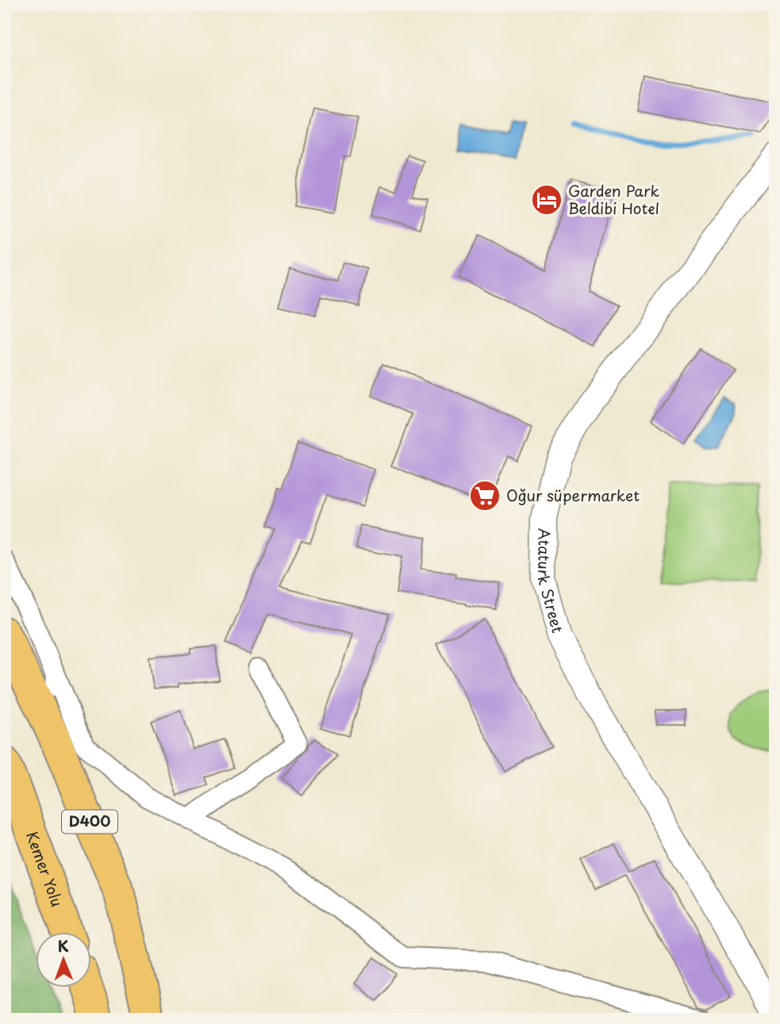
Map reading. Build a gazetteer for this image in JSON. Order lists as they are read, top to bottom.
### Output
{
  "streets": {
    "highway": ["D400", "Kemer Yolu"],
    "street": ["Ataturk Street"]
  },
  "places": {
    "hotel": ["Garden Park Beldibi Hotel"],
    "supermarket": ["Oğur süpermarket"]
  },
  "north": "top"
}
